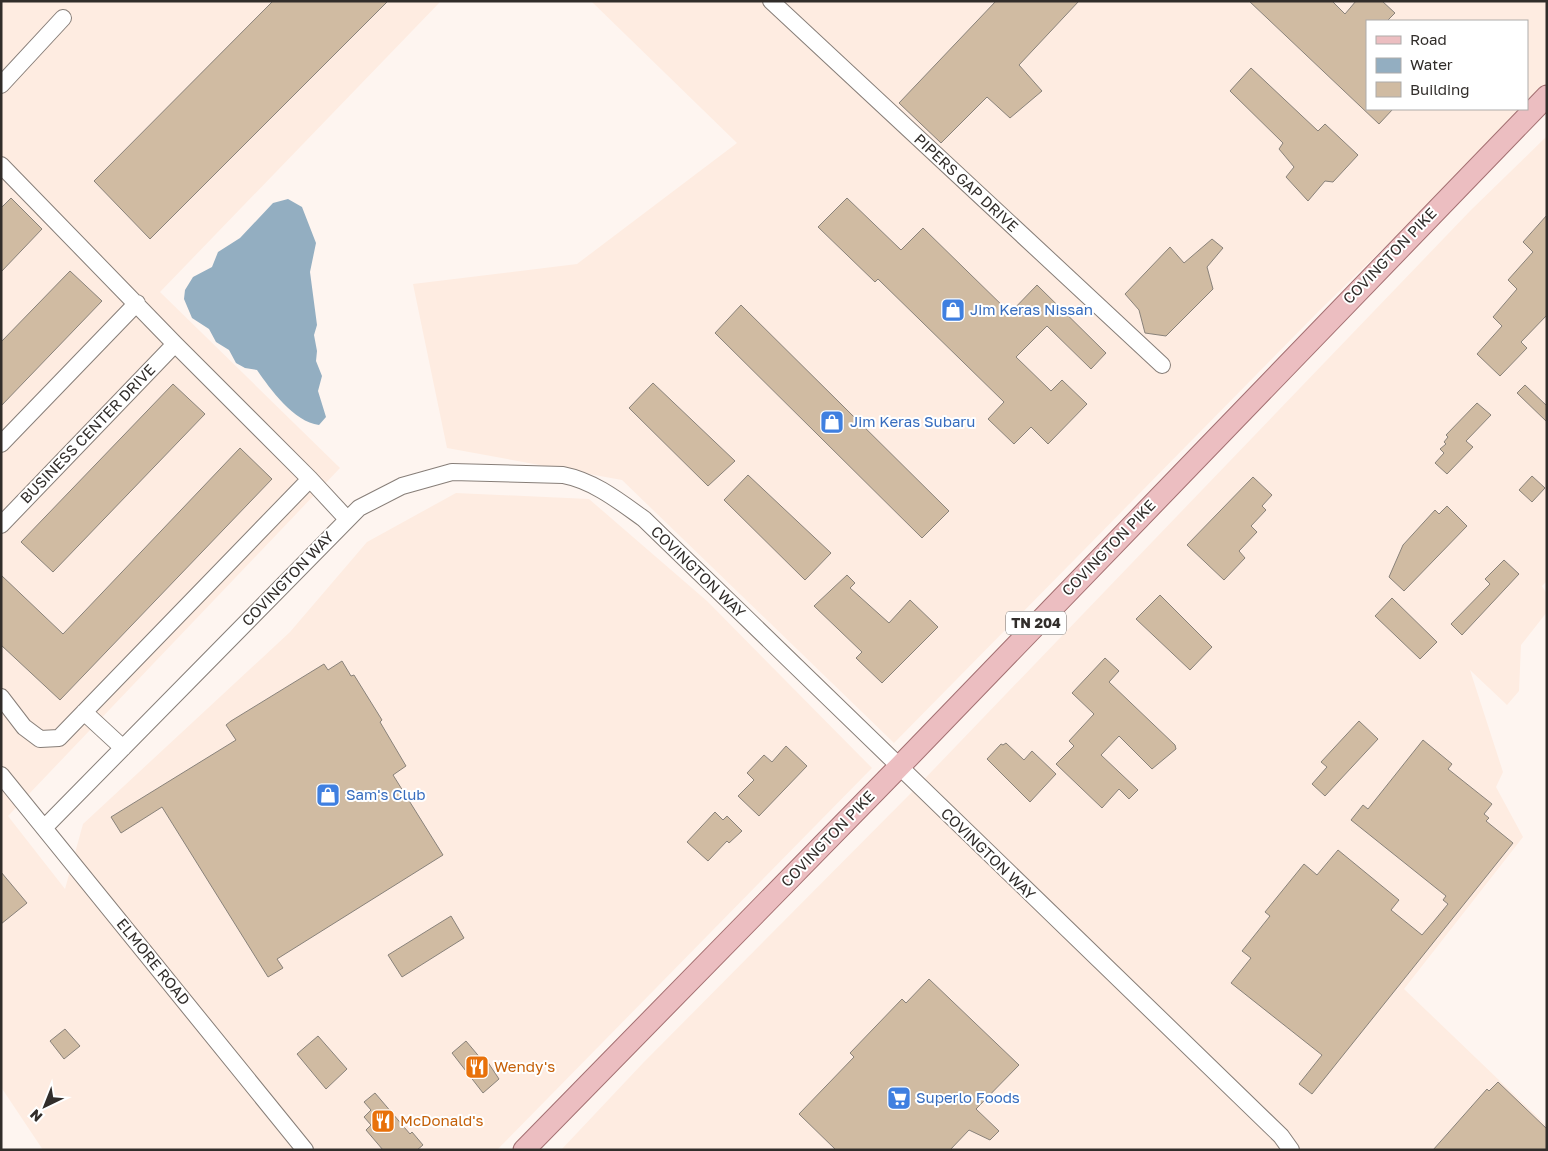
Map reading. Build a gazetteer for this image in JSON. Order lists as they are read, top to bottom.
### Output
{
  "streets": {
    "main road": ["COVINGTON PIKE", "TN 204"],
    "street": [
      "PIPERS GAP DRIVE",
      "BUSINESS CENTER DRIVE",
      "COVINGTON WAY",
      "ELMORE ROAD"
    ]
  },
  "crossings": [
    ["COVINGTON PIKE", "COVINGTON WAY"],
    ["COVINGTON WAY", "ELMORE ROAD"]
  ],
  "places": {
    "shop": ["Jim Keras Nissan", "Jim Keras Subaru", "Sam's Club"],
    "restaurant": ["Wendy's", "McDonald's"],
    "supermarket": ["Superlo Foods"]
  },
  "legend": ["Road", "Water", "Building"],
  "north": "bottom left"
}
